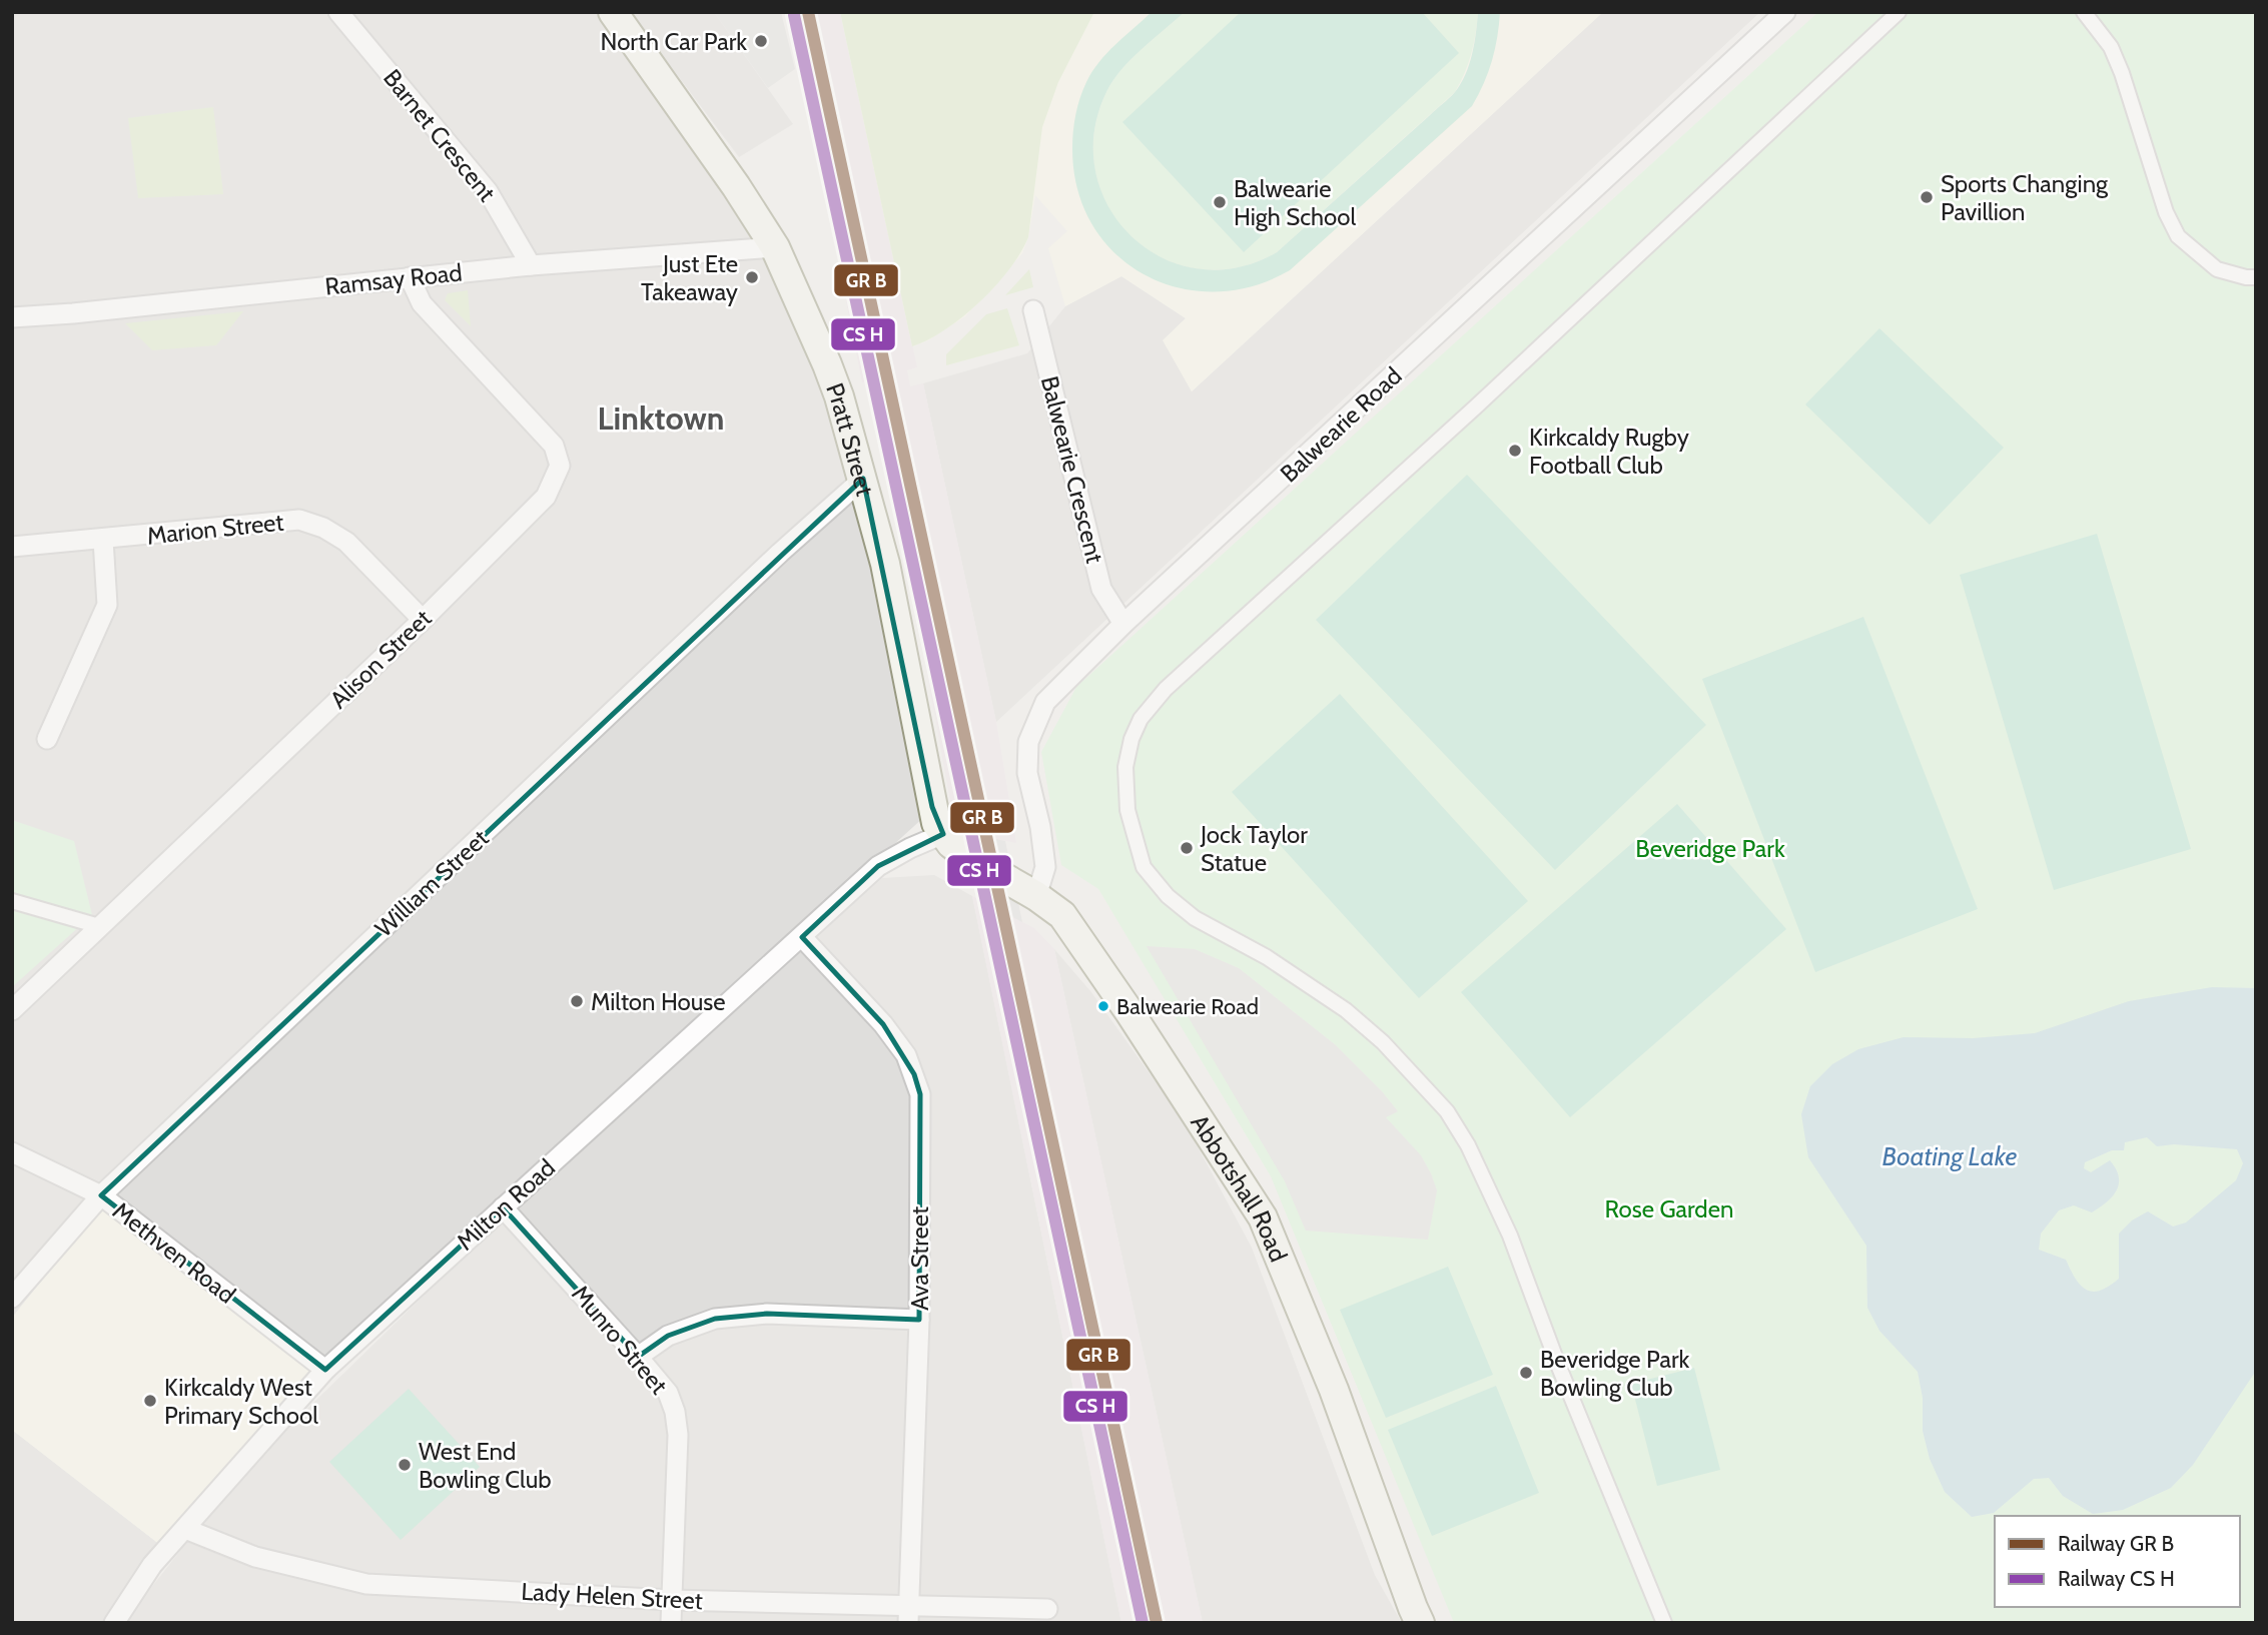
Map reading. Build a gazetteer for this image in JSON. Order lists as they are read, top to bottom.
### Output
{
  "streets": {
    "main road": ["Pratt Street", "Abbotshall Road"],
    "street": [
      "Barnet Crescent",
      "Ramsay Road",
      "Balwearie Road",
      "Balwearie Crescent",
      "Marion Street",
      "Alison Street",
      "William Street",
      "Milton Road",
      "Methven Road",
      "Ava Street",
      "Munro Street",
      "Lady Helen Street"
    ]
  },
  "crossings": [
    ["Barnet Crescent", "Ramsay Road"],
    ["Ramsay Road", "Pratt Street"],
    ["Ramsay Road", "Alison Street"],
    ["Balwearie Road", "Balwearie Crescent"],
    ["Balwearie Road", "Abbotshall Road"],
    ["Pratt Street", "William Street"],
    ["Pratt Street", "Abbotshall Road"],
    ["Pratt Street", "Milton Road"],
    ["Marion Street", "Alison Street"],
    ["William Street", "Methven Road"],
    ["Abbotshall Road", "Milton Road"],
    ["Milton Road", "Methven Road"],
    ["Milton Road", "Ava Street"],
    ["Milton Road", "Munro Street"],
    ["Milton Road", "Lady Helen Street"],
    ["Ava Street", "Lady Helen Street"],
    ["Munro Street", "Lady Helen Street"]
  ],
  "districts": ["Linktown"],
  "water": ["Boating Lake"],
  "parks": ["Beveridge Park", "Rose Garden"],
  "places": [
    "North Car Park",
    "Sports Changing Pavillion",
    "Balwearie High School",
    "Just Ete Takeaway",
    "Kirkcaldy Rugby Football Club",
    "Jock Taylor Statue",
    "Milton House",
    "Balwearie Road",
    "Beveridge Park Bowling Club",
    "Kirkcaldy West Primary School",
    "West End Bowling Club"
  ],
  "legend": ["Railway GR B", "Railway CS H"]
}
